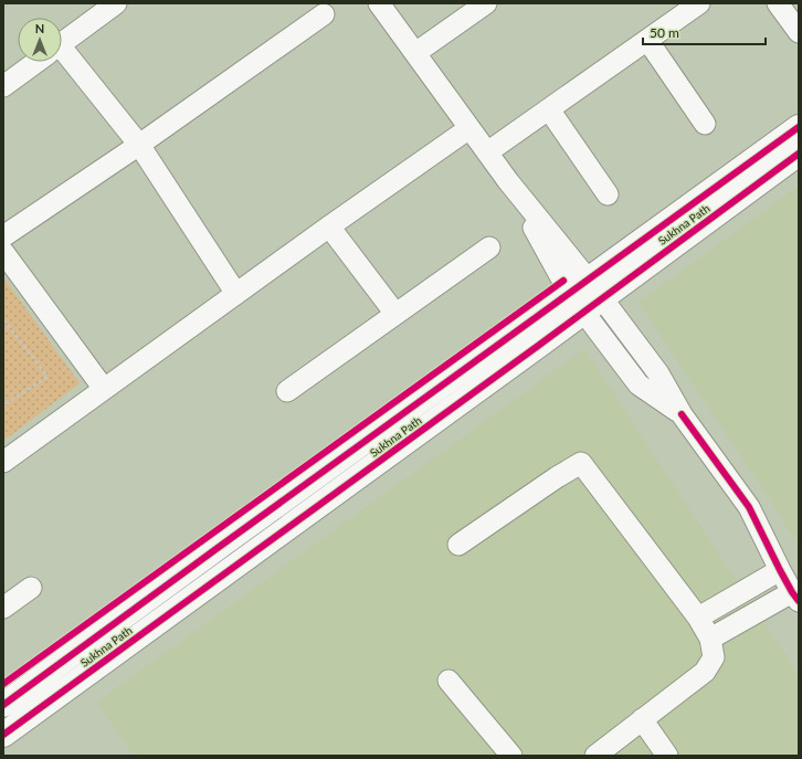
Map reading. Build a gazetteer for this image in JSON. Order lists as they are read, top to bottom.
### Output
{
  "streets": {
    "main road": ["Sukhna Path"]
  },
  "scale_bar": "50 m",
  "north": "top"
}
